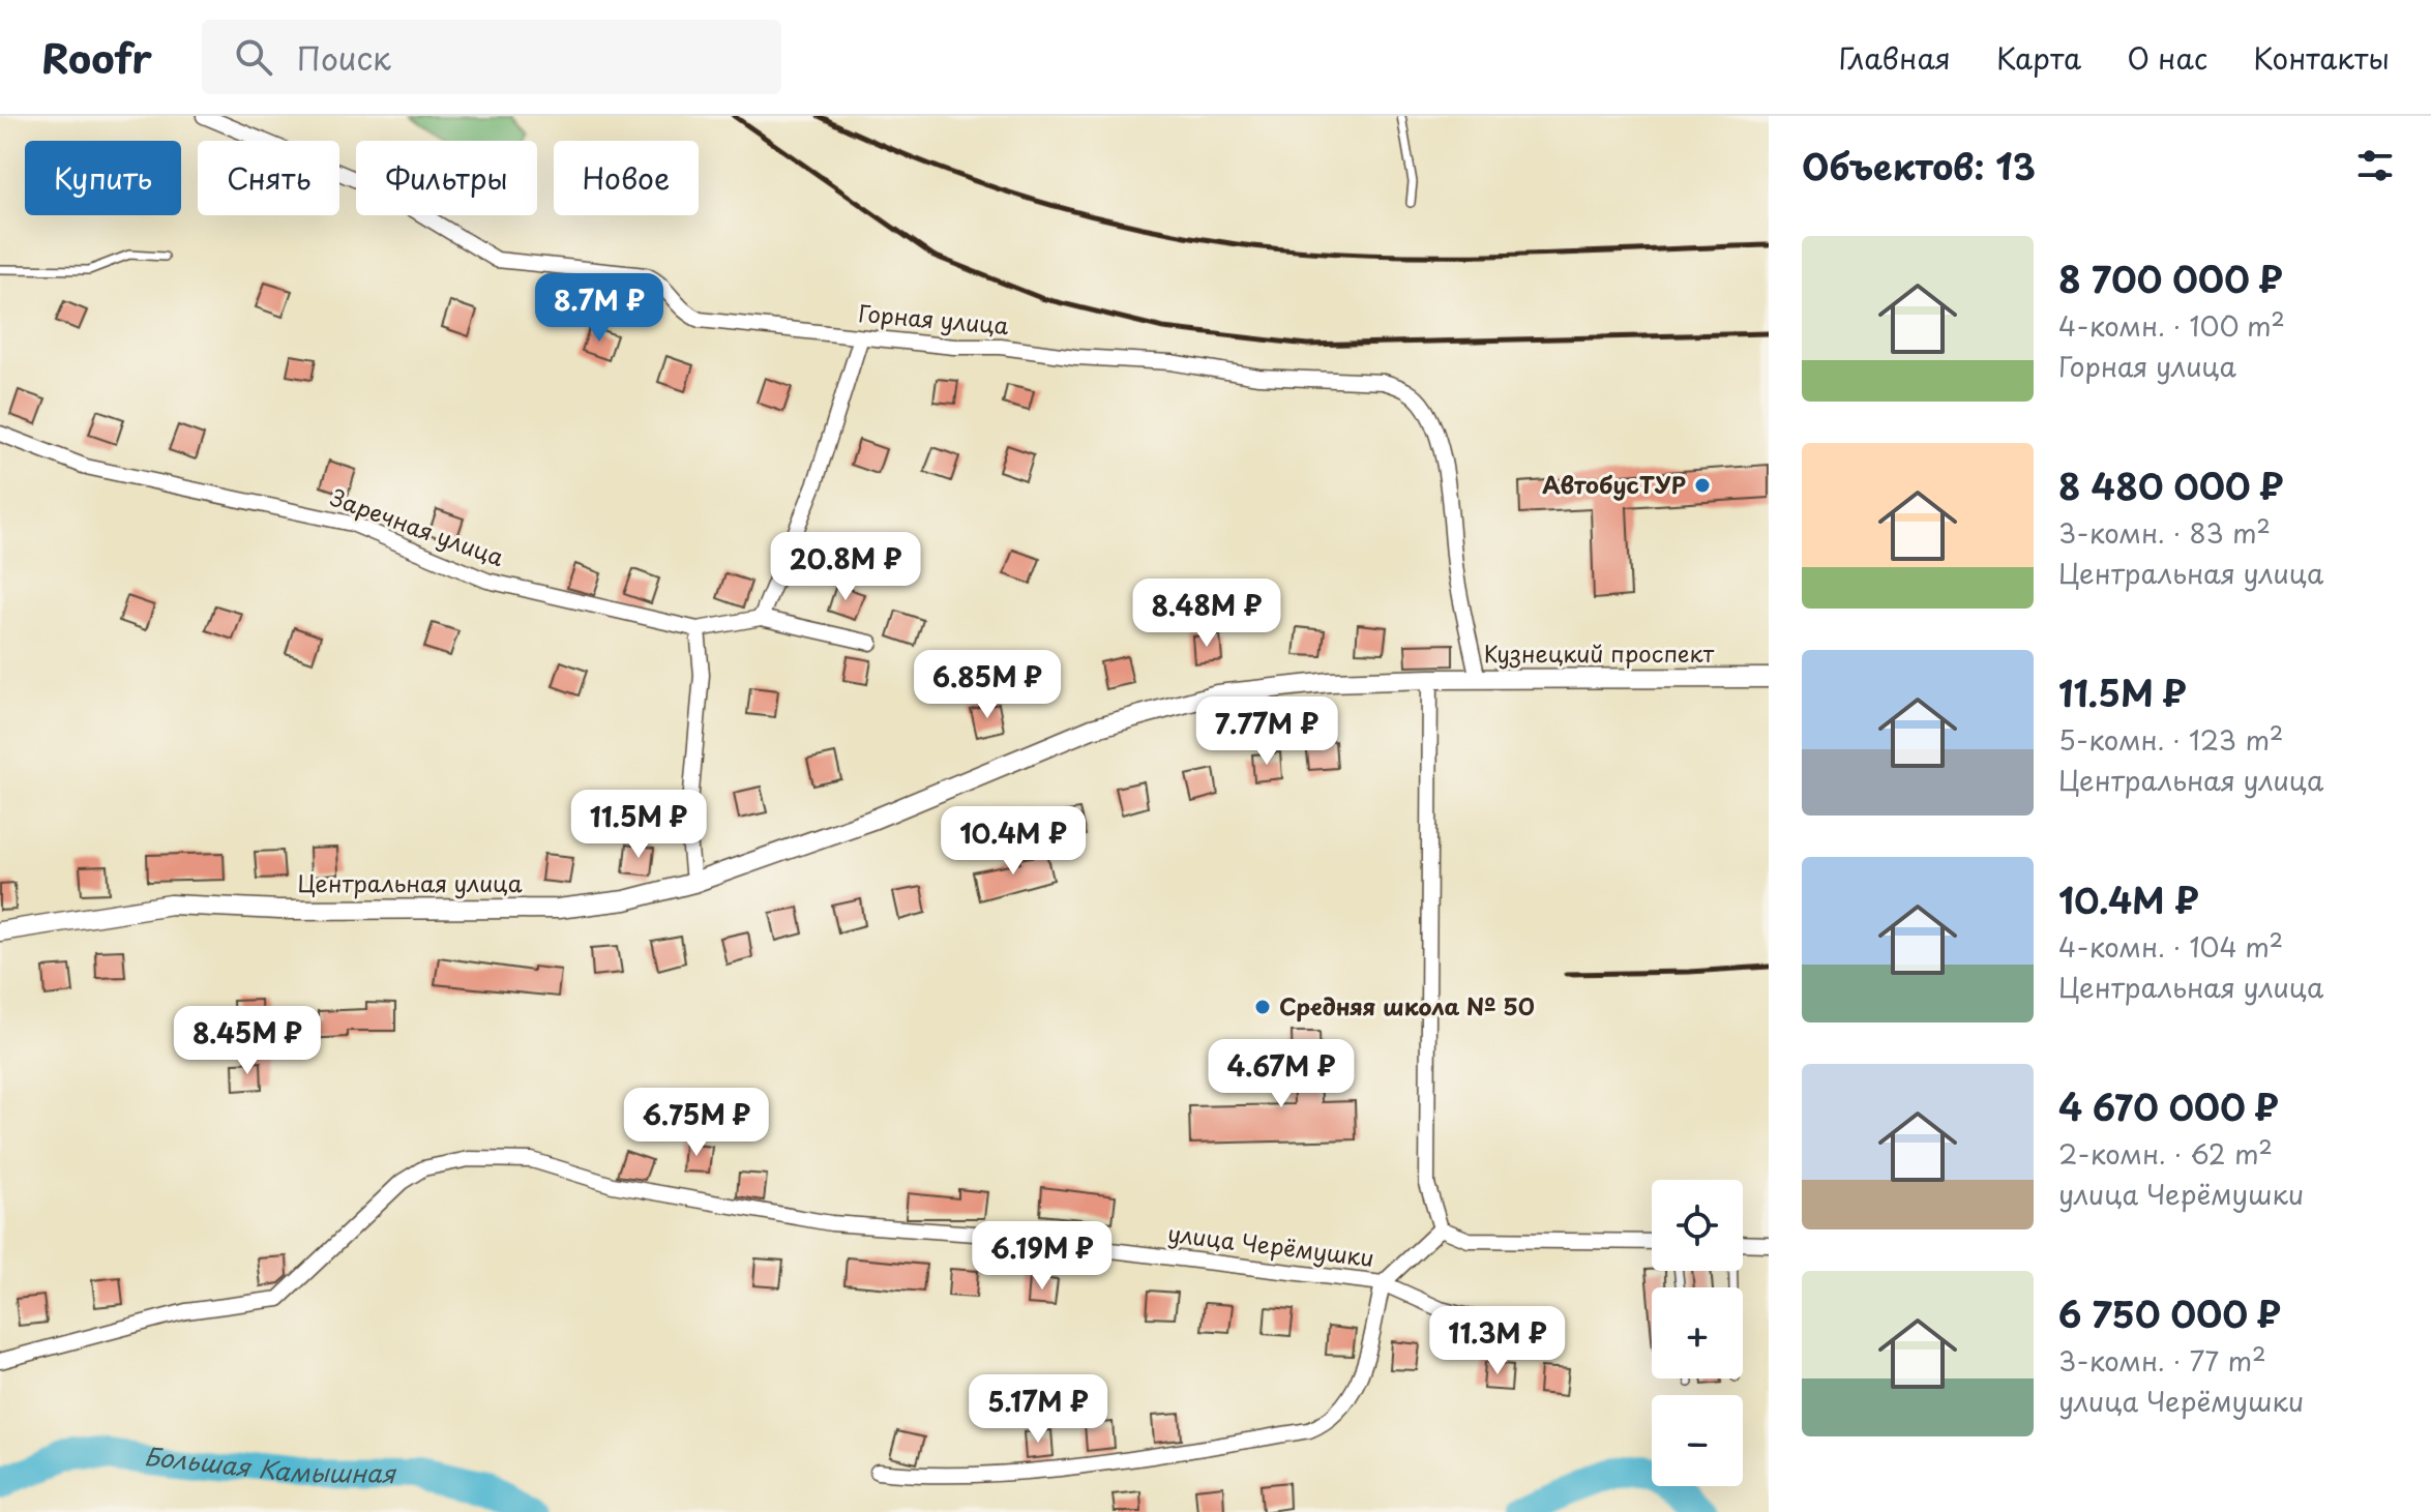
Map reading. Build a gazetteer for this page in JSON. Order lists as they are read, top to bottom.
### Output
{
  "streets": {
    "street": [
      "Горная улица",
      "Заречная улица",
      "Кузнецкий проспект",
      "Центральная улица",
      "улица Черёмушки"
    ]
  },
  "crossings": [
    ["Горная улица", "Кузнецкий проспект"],
    ["Кузнецкий проспект", "Центральная улица"]
  ],
  "water": ["Большая Камышная"],
  "places": ["АвтобусТУР", "Средняя школа № 50"],
  "page": {
    "header": "Roofr",
    "search": "Поиск",
    "nav": [
      "Главная",
      "Карта",
      "О нас",
      "Контакты"
    ],
    "heading": "Объектов: 13",
    "chip": [
      "Купить",
      "Снять",
      "Фильтры",
      "Новое"
    ],
    "list": [
      {
        "name": "8 700 000 ₽",
        "note": "4-комн. · 100 m² · Горная улица"
      },
      {
        "name": "8 480 000 ₽",
        "note": "3-комн. · 83 m² · Центральная улица"
      },
      {
        "name": "11.5M ₽",
        "note": "5-комн. · 123 m² · Центральная улица"
      },
      {
        "name": "10.4M ₽",
        "note": "4-комн. · 104 m² · Центральная улица"
      },
      {
        "name": "4 670 000 ₽",
        "note": "2-комн. · 62 m² · улица Черёмушки"
      },
      {
        "name": "6 750 000 ₽",
        "note": "3-комн. · 77 m² · улица Черёмушки"
      }
    ],
    "price": [
      "8.7M ₽",
      "20.8M ₽",
      "8.48M ₽",
      "6.85M ₽",
      "7.77M ₽",
      "11.5M ₽",
      "10.4M ₽",
      "8.45M ₽",
      "4.67M ₽",
      "6.75M ₽",
      "6.19M ₽",
      "11.3M ₽",
      "5.17M ₽"
    ],
    "map_buttons": ["+", "−"]
  }
}
